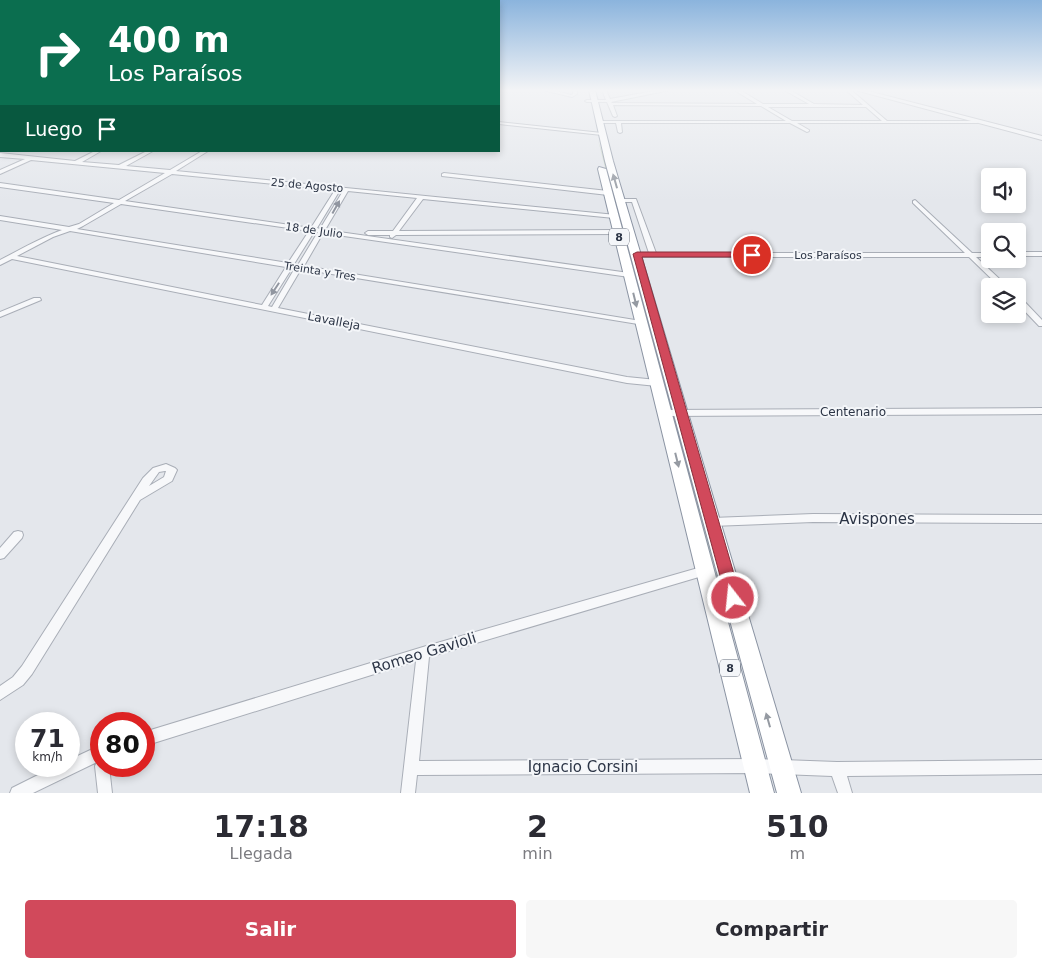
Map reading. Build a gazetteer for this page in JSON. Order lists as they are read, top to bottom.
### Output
{
  "streets": {
    "highway": ["8"],
    "street": [
      "25 de Agosto",
      "18 de Julio",
      "Los Paraísos",
      "Treinta y Tres",
      "Lavalleja",
      "Centenario",
      "Avispones",
      "Romeo Gavioli",
      "Ignacio Corsini"
    ]
  },
  "crossings": [
    ["25 de Agosto", "8"],
    ["18 de Julio", "8"],
    ["8", "Los Paraísos"],
    ["8", "Treinta y Tres"],
    ["8", "Lavalleja"],
    ["8", "Centenario"],
    ["8", "Avispones"],
    ["8", "Romeo Gavioli"],
    ["8", "Ignacio Corsini"]
  ],
  "page": {
    "turn": ["400 m", "Los Paraísos"],
    "then": "Luego",
    "speed": "71 km/h",
    "limit": "80",
    "eta": [
      "17:18",
      "Llegada",
      "2",
      "min",
      "510",
      "m"
    ],
    "buttons": ["Salir", "Compartir"]
  }
}
